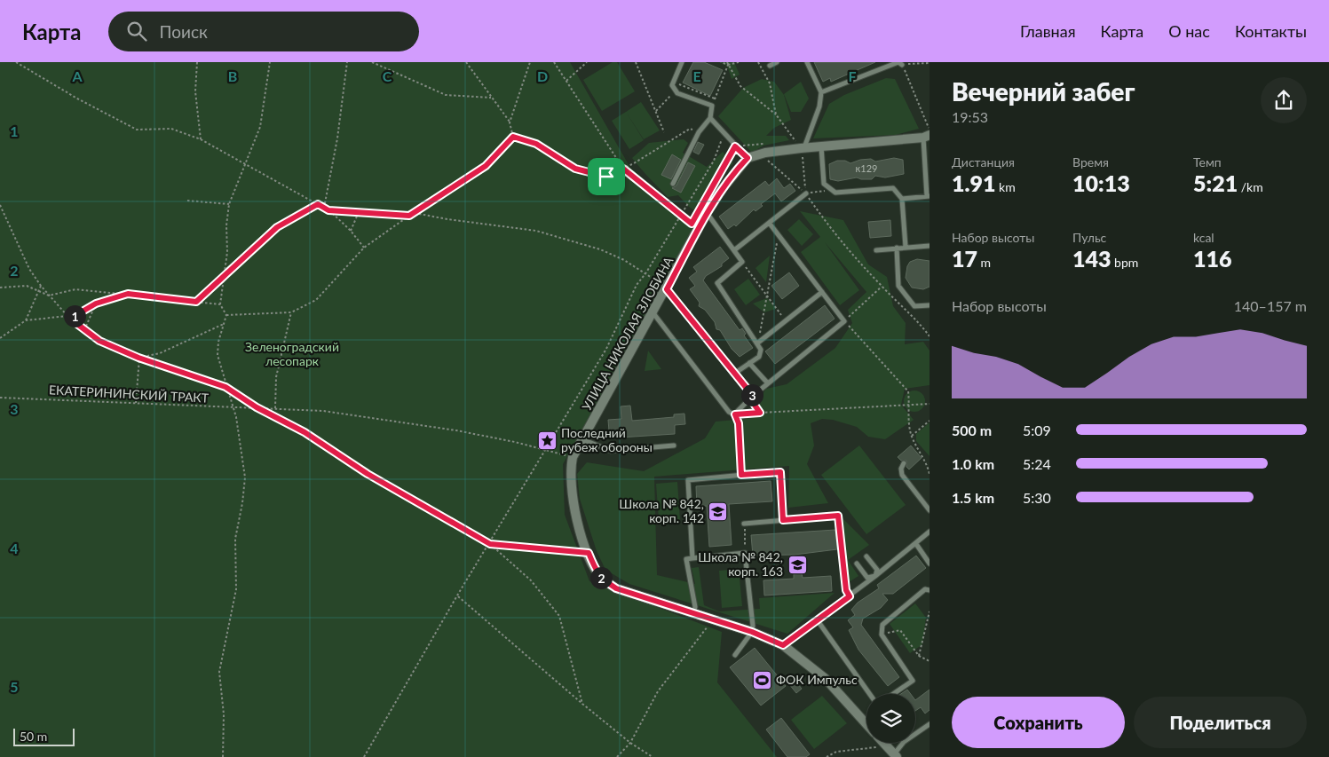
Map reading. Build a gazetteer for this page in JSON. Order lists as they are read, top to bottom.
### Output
{
  "streets": {
    "street": ["УЛИЦА НИКОЛАЯ ЗЛОБИНА"],
    "path": ["ЕКАТЕРИНИНСКИЙ ТРАКТ"]
  },
  "parks": ["Зеленоградский лесопарк"],
  "places": {
    "place": ["Последний рубеж обороны"],
    "school or university": ["Школа № 842, корп. 142", "Школа № 842, корп. 163"],
    "sports": ["ФОК Импульс"]
  },
  "house_numbers": ["к129"],
  "scale_bar": "50 m",
  "page": {
    "header": "Карта",
    "search": "Поиск",
    "nav": [
      "Главная",
      "Карта",
      "О нас",
      "Контакты"
    ],
    "heading": ["Вечерний забег", "19:53"],
    "stats": [
      ["Дистанция", "1.91 km"],
      ["Время", "10:13"],
      ["Темп", "5:21 /km"],
      ["Набор высоты", "17 m"],
      ["Пульс", "143 bpm"],
      ["kcal", "116"]
    ],
    "chart": ["Набор высоты", "140–157 m"],
    "pins": ["1", "3", "2"],
    "list": [
      {
        "name": "500 m",
        "note": "5:09"
      },
      {
        "name": "1.0 km",
        "note": "5:24"
      },
      {
        "name": "1.5 km",
        "note": "5:30"
      }
    ],
    "buttons": ["Сохранить", "Поделиться"],
    "scale": "50 m"
  },
  "grid": {
    "columns": [
      "A",
      "B",
      "C",
      "D",
      "E",
      "F"
    ],
    "rows": [
      "1",
      "2",
      "3",
      "4",
      "5"
    ]
  }
}
